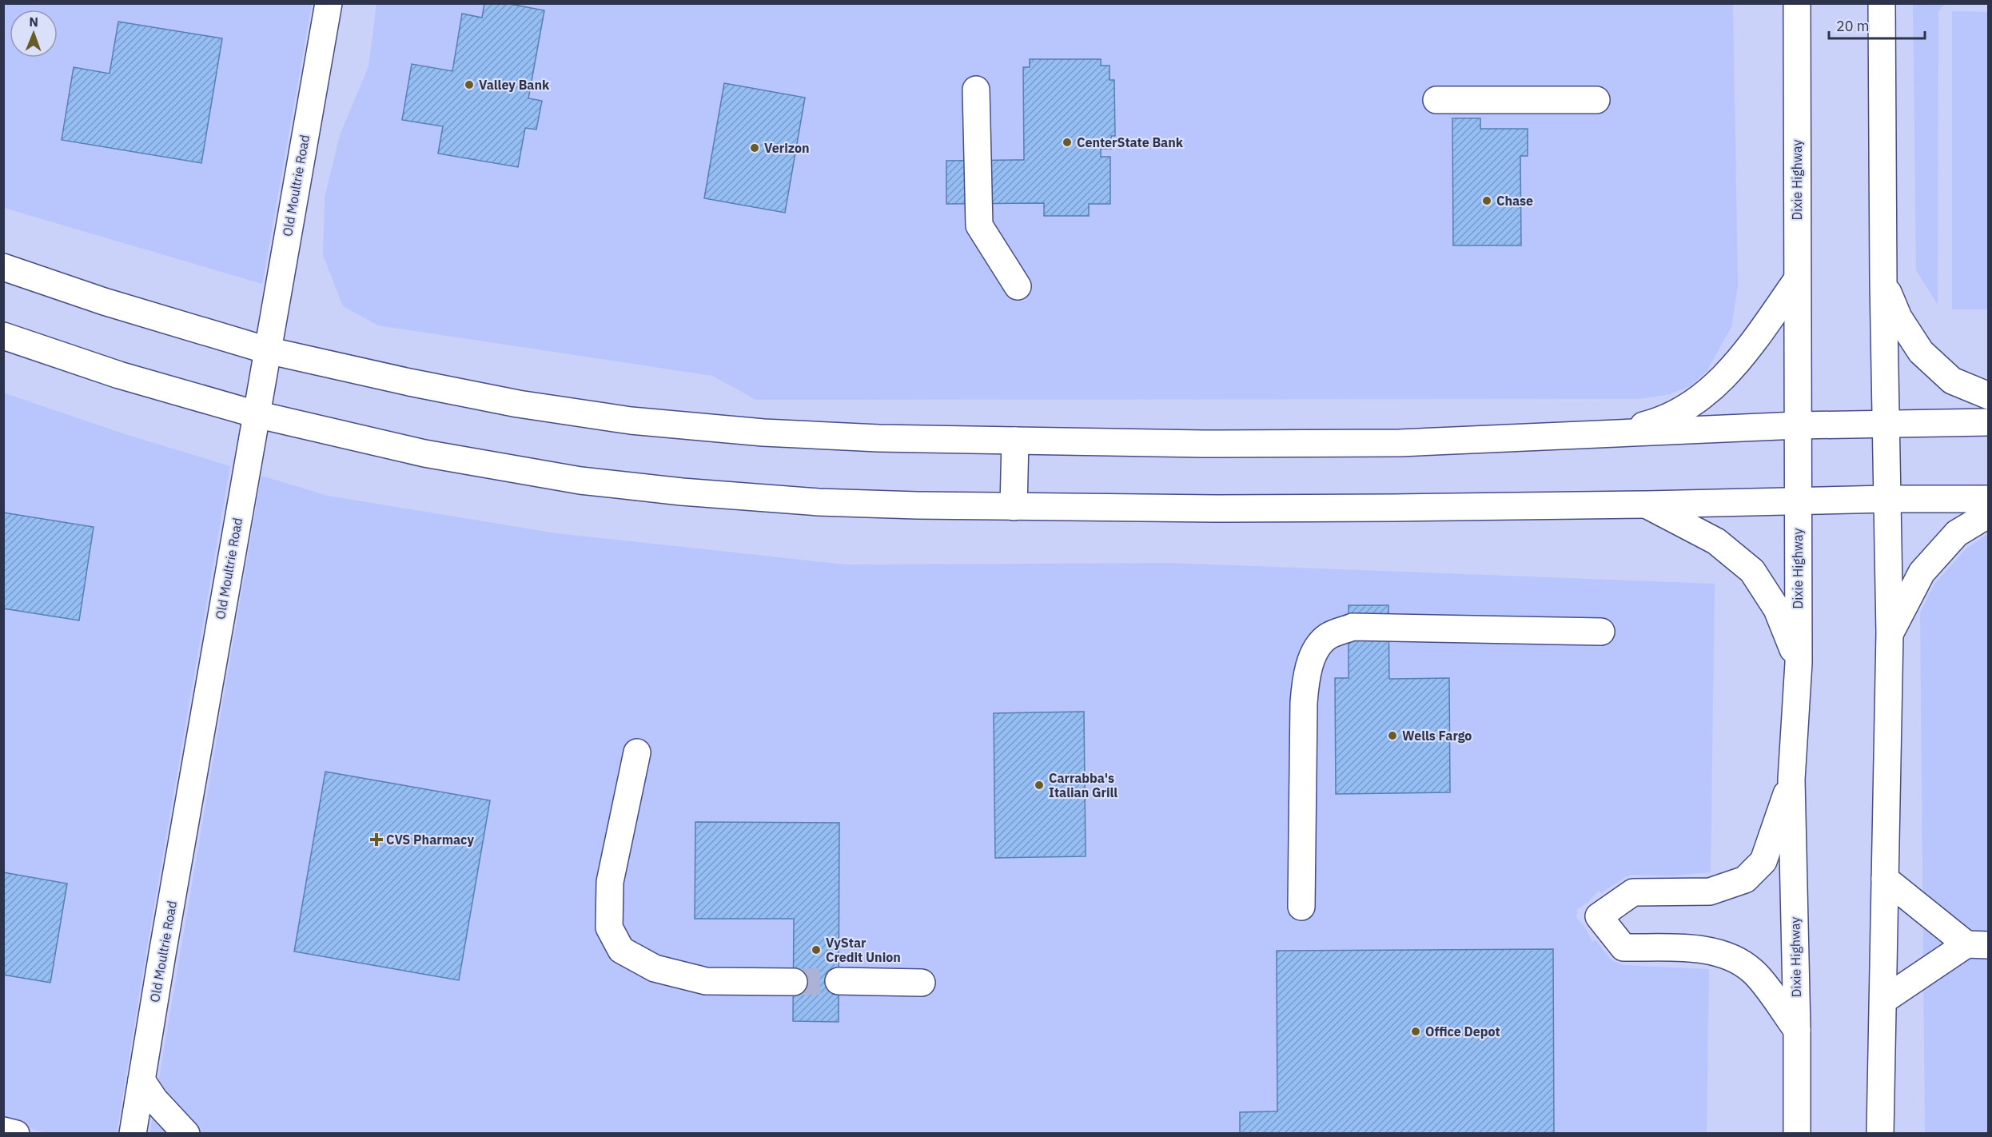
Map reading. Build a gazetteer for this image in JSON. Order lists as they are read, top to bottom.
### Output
{
  "streets": {
    "main road": ["Dixie Highway", "Old Moultrie Road"]
  },
  "places": {
    "other": [
      "Valley Bank",
      "CenterState Bank",
      "Verizon",
      "Chase",
      "Wells Fargo",
      "Carrabba's Italian Grill",
      "VyStar Credit Union",
      "Office Depot"
    ],
    "health": ["CVS Pharmacy"]
  },
  "scale_bar": "20 m",
  "north": "top"
}
